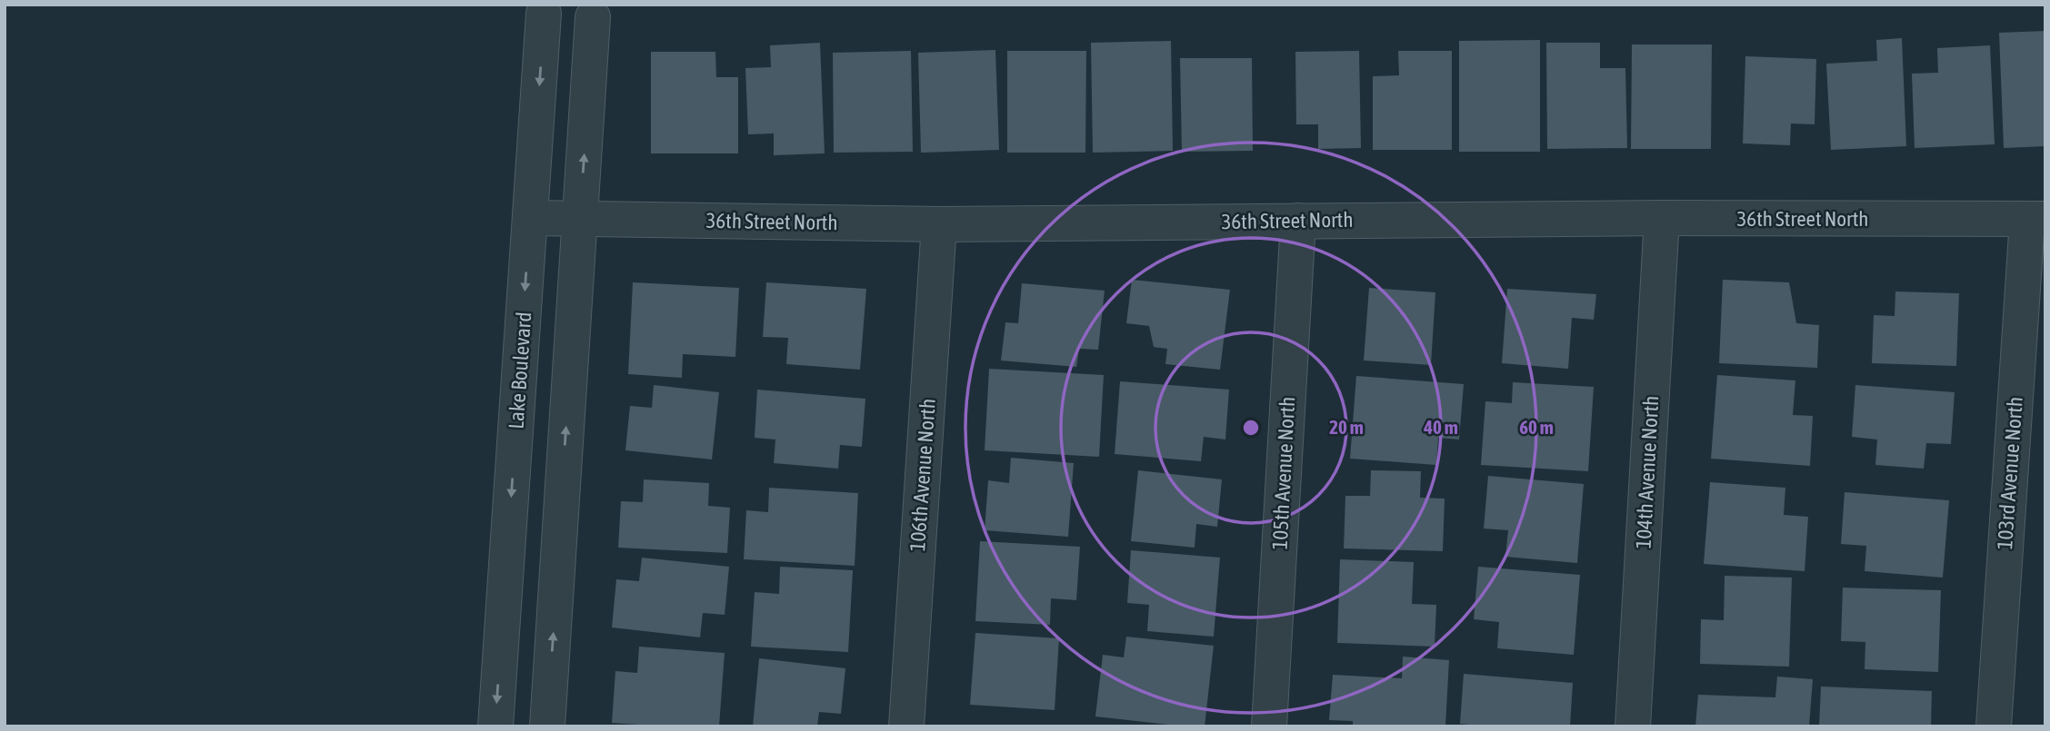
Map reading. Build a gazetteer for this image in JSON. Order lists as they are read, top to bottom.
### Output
{
  "streets": {
    "street": [
      "36th Street North",
      "Lake Boulevard",
      "104th Avenue North",
      "105th Avenue North",
      "103rd Avenue North",
      "106th Avenue North"
    ]
  },
  "crossings": [
    ["36th Street North", "Lake Boulevard"],
    ["36th Street North", "104th Avenue North"],
    ["36th Street North", "105th Avenue North"],
    ["36th Street North", "103rd Avenue North"],
    ["36th Street North", "106th Avenue North"]
  ],
  "rings": ["20 m", "40 m", "60 m"]
}
